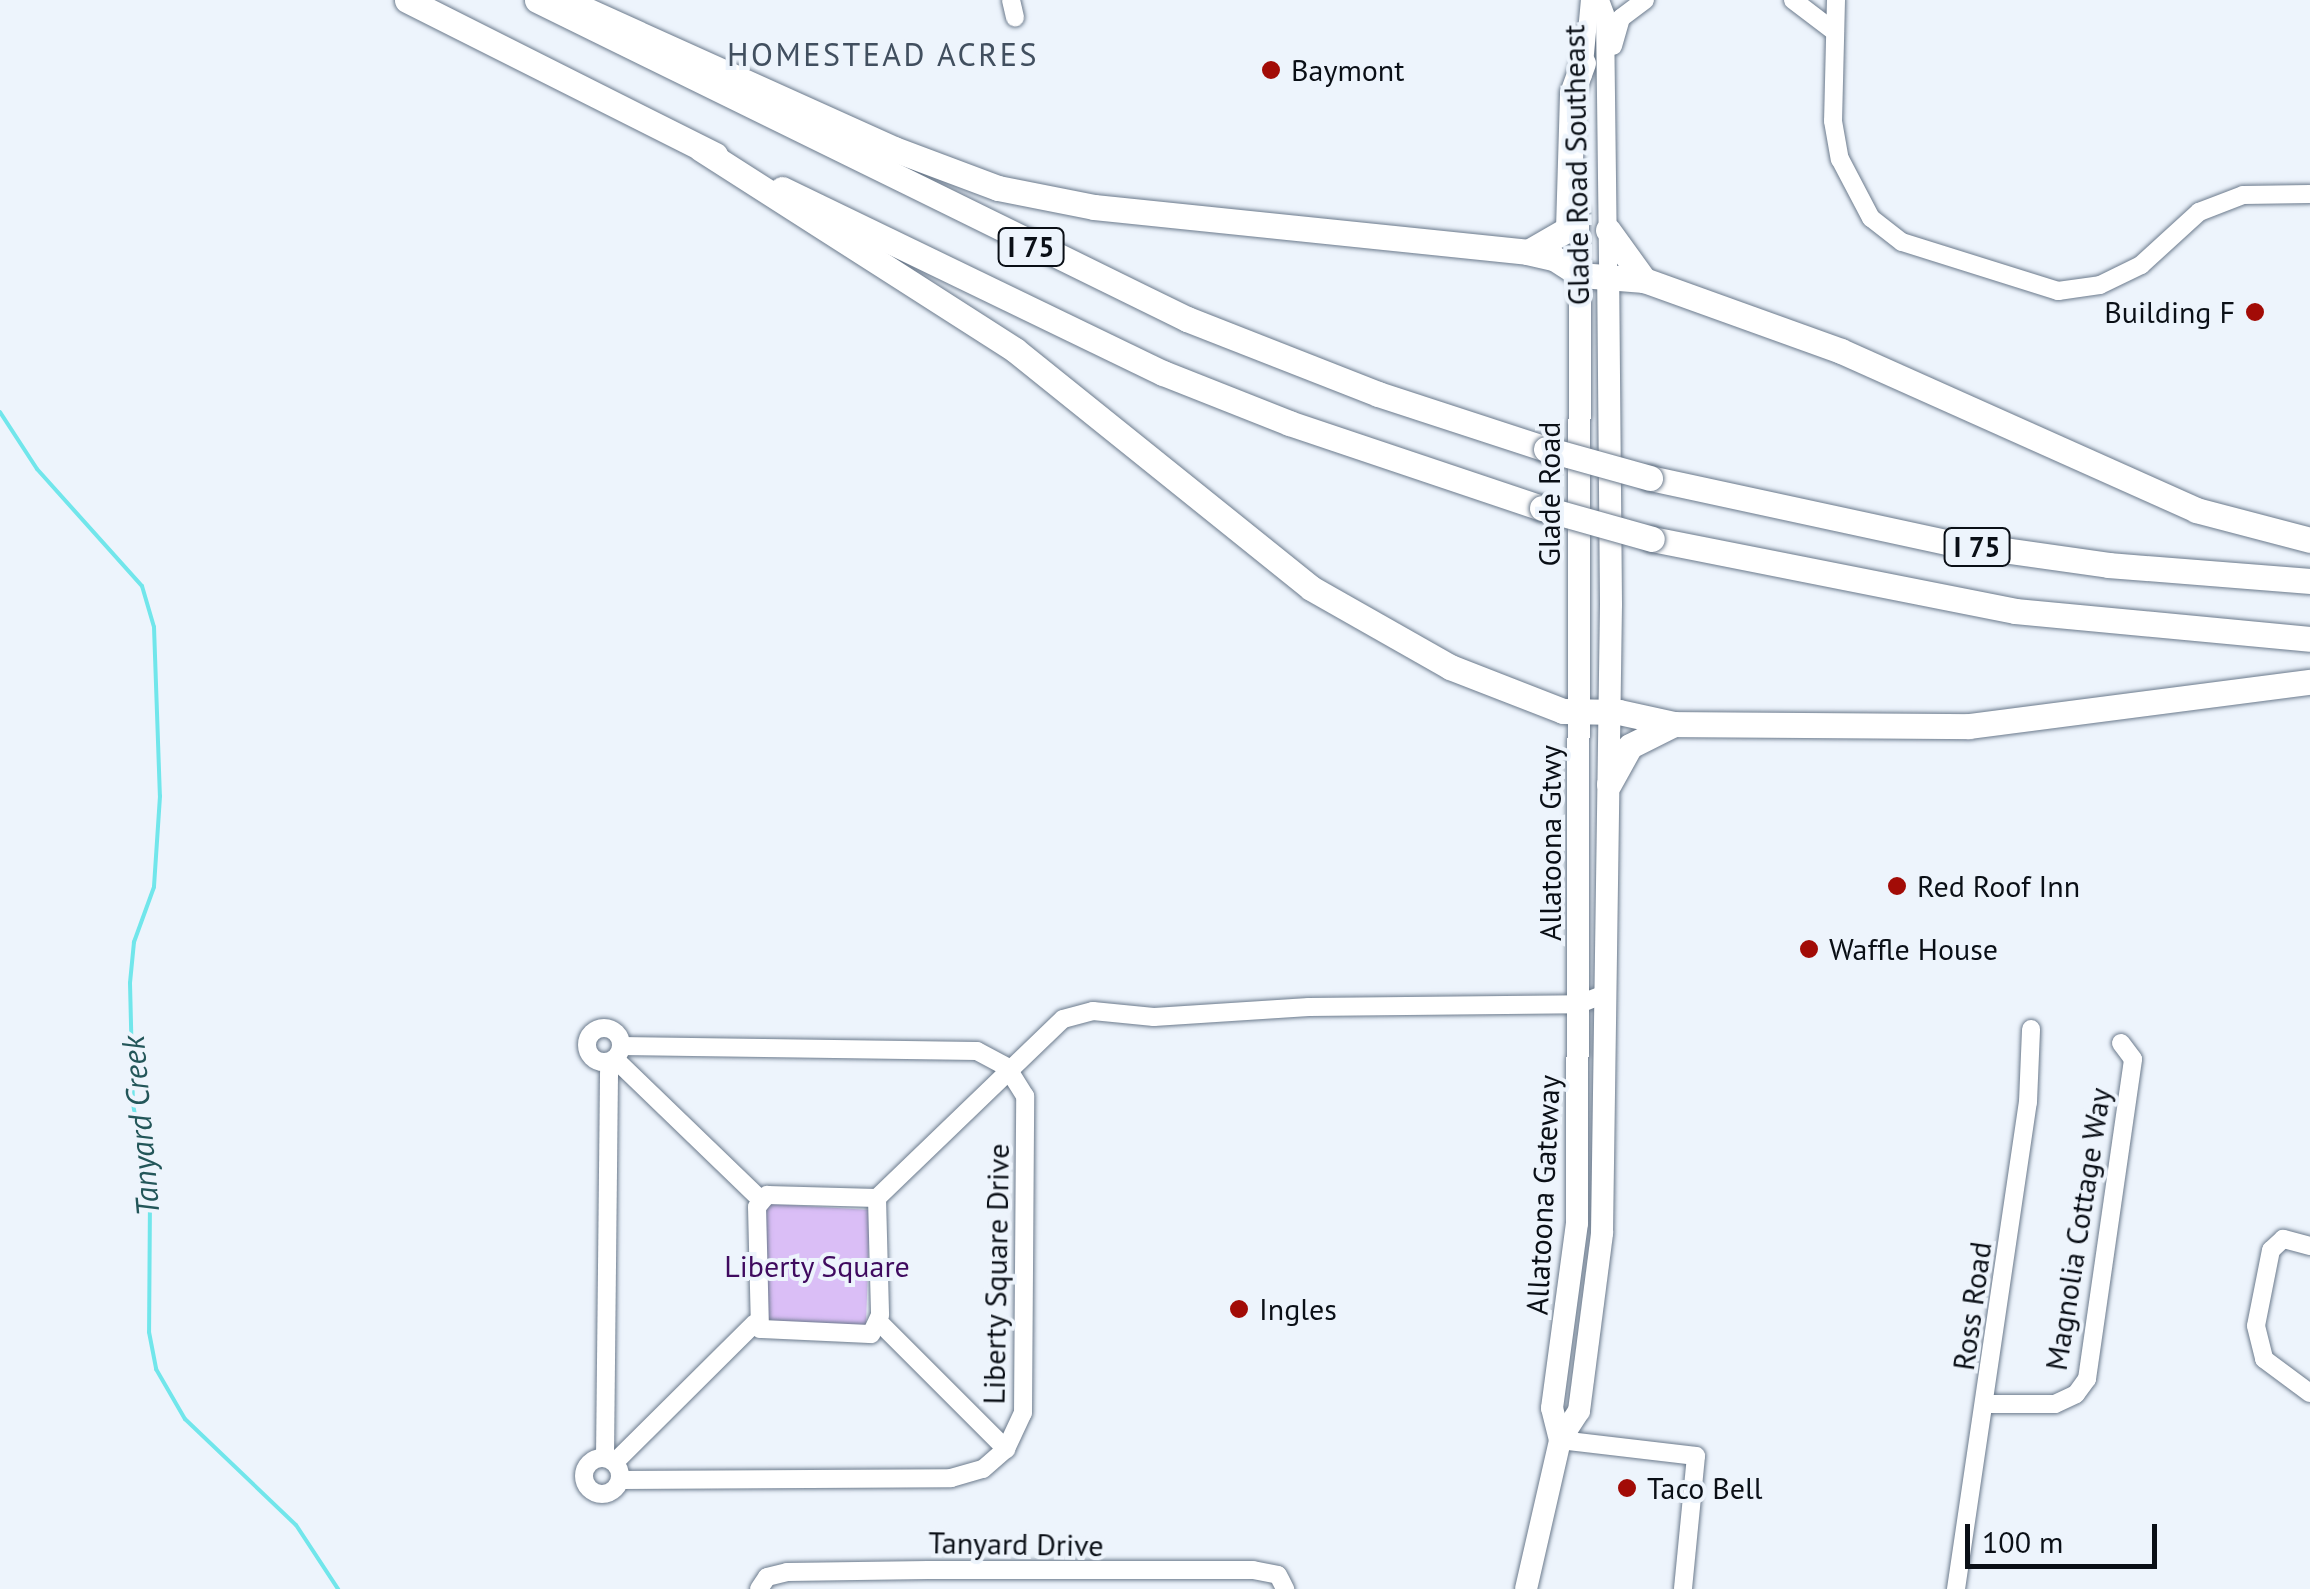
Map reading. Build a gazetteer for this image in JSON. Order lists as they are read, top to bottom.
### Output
{
  "streets": {
    "highway": ["I 75"],
    "main road": [
      "Glade Road Southeast",
      "Glade Road",
      "Allatoona Gtwy",
      "Allatoona Gateway"
    ],
    "street": [
      "Magnolia Cottage Way",
      "Liberty Square Drive",
      "Ross Road",
      "Tanyard Drive"
    ]
  },
  "crossings": [
    ["Glade Road Southeast", "Glade Road"],
    ["Glade Road", "Allatoona Gtwy"],
    ["Allatoona Gtwy", "Allatoona Gateway"],
    ["Magnolia Cottage Way", "Ross Road"]
  ],
  "districts": ["HOMESTEAD ACRES"],
  "water": ["Tanyard Creek"],
  "parks": ["Liberty Square"],
  "places": [
    "Baymont",
    "Building F",
    "Red Roof Inn",
    "Waffle House",
    "Ingles",
    "Taco Bell"
  ],
  "scale_bar": "100 m"
}
